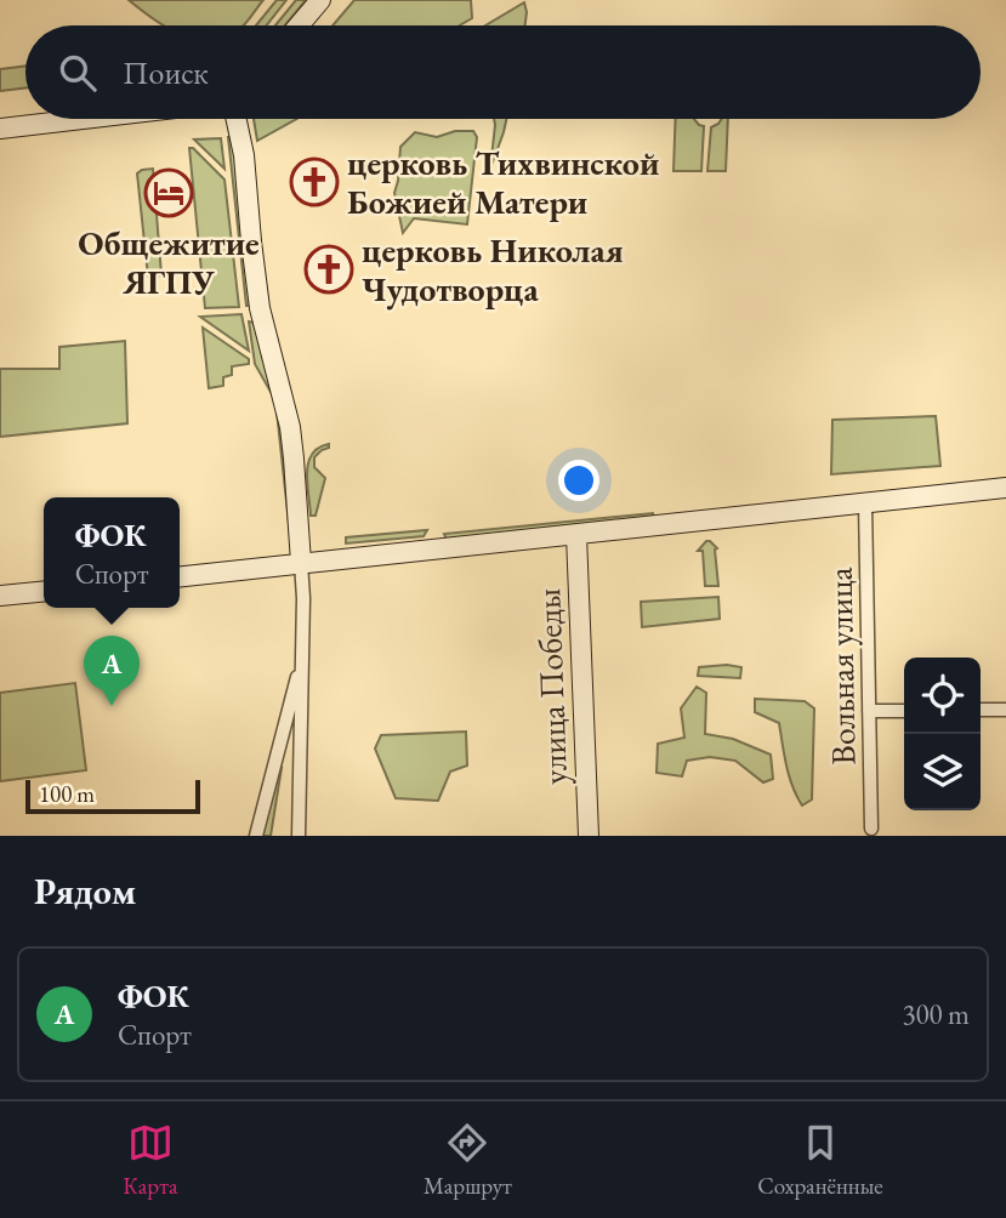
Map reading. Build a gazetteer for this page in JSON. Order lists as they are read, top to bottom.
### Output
{
  "streets": {
    "main road": ["улица Победы"],
    "street": ["Вольная улица"]
  },
  "places": {
    "church": ["церковь Тихвинской Божией Матери", "церковь Николая Чудотворца"],
    "hotel": ["Общежитие ЯГПУ"]
  },
  "scale_bar": "100 m",
  "page": {
    "search": "Поиск",
    "popup": ["ФОК", "Спорт"],
    "pins": "A",
    "scale": "100 m",
    "heading": "Рядом",
    "list": [
      {
        "mark": "A",
        "name": "ФОК",
        "note": "Спорт",
        "value": "300 m"
      }
    ],
    "nav": ["Карта", "Маршрут", "Сохранённые"]
  }
}
